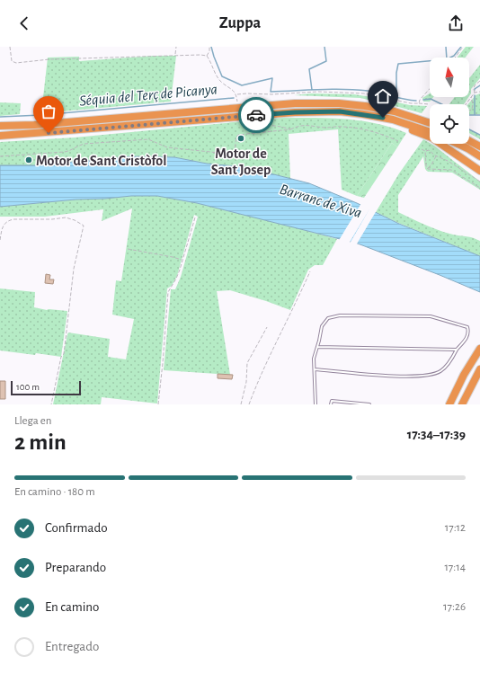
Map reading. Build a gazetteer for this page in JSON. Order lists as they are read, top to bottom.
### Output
{
  "water": ["Séquia del Terç de Picanya", "Barranc de Xiva"],
  "places": ["Motor de Sant Josep", "Motor de Sant Cristòfol"],
  "scale_bar": "100 m",
  "north": "top",
  "page": {
    "header": "Zuppa",
    "scale": "100 m",
    "heading": ["2 min", "Llega en", "17:34–17:39"],
    "bar": "En camino · 180 m",
    "list": [
      ["Confirmado", "17:12"],
      ["Preparando", "17:14"],
      ["En camino", "17:26"],
      "Entregado"
    ]
  }
}
